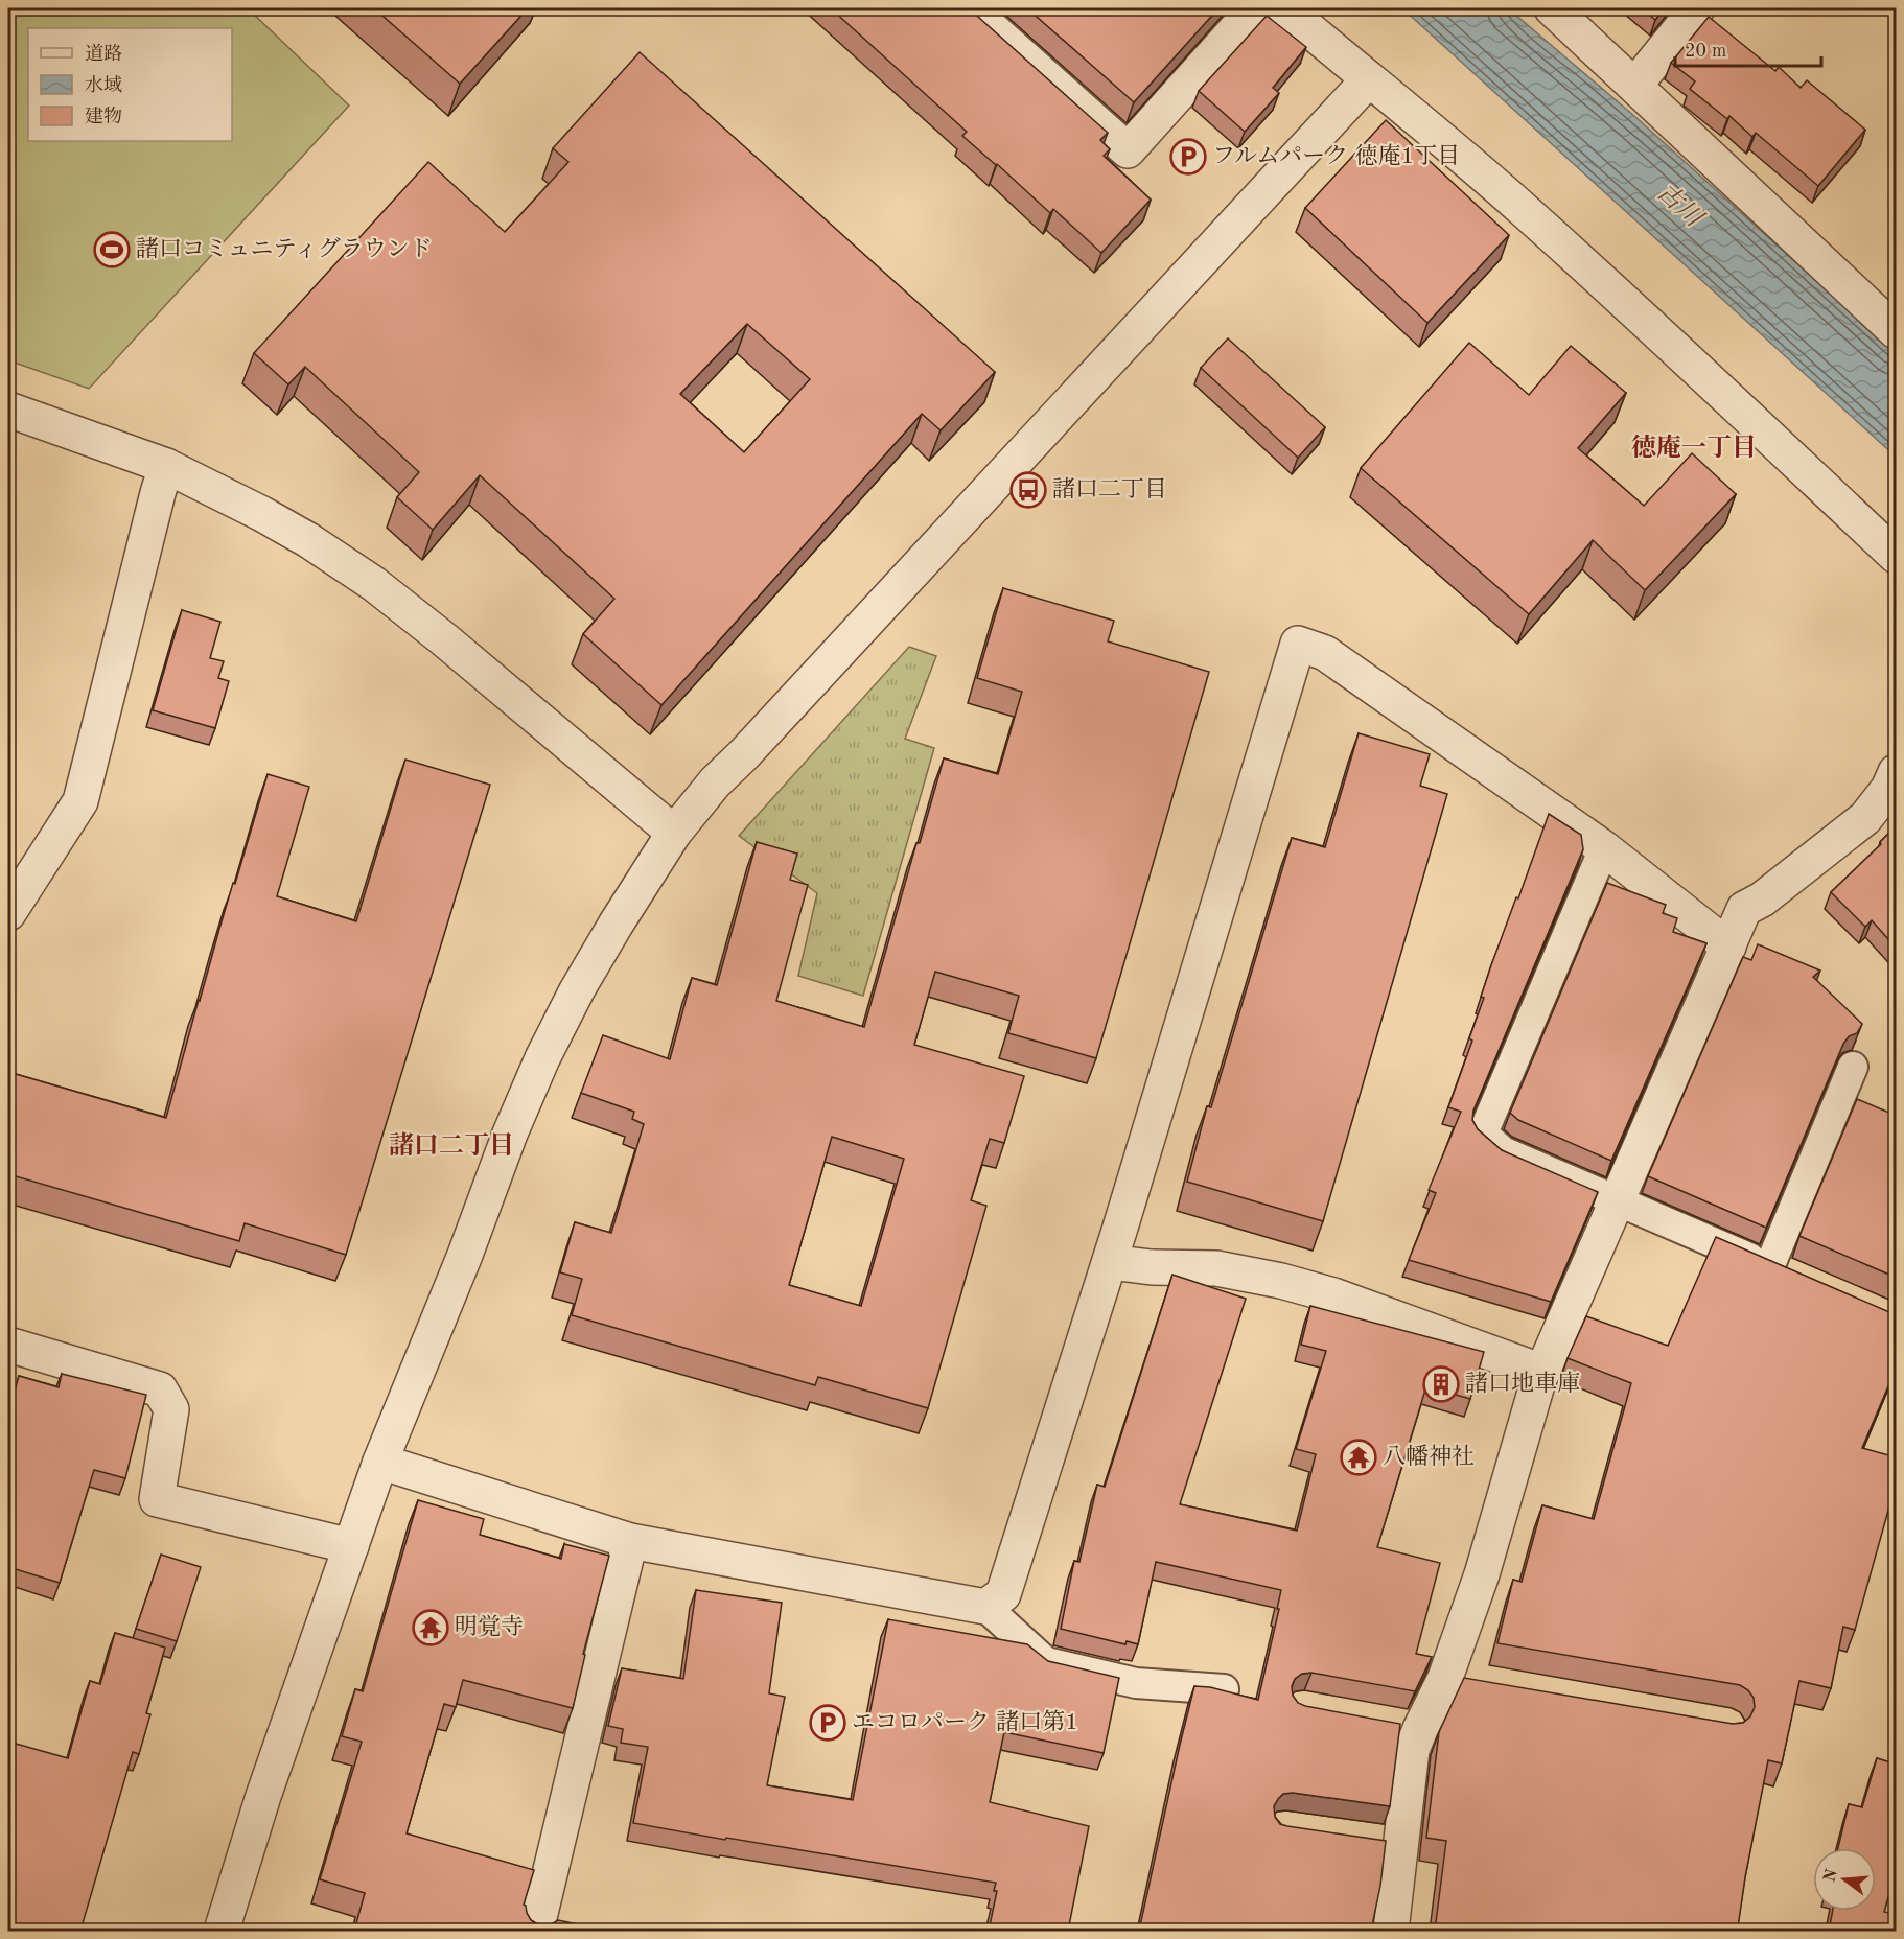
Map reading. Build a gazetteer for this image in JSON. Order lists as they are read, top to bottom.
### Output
{
  "districts": ["徳庵一丁目", "諸口二丁目"],
  "water": ["古川"],
  "places": {
    "parking": ["フルムパーク 徳庵1丁目", "エコロパーク 諸口第1"],
    "sports": ["諸口コミュニティグラウンド"],
    "bus stop": ["諸口二丁目"],
    "building": ["諸口地車庫"],
    "temple": ["八幡神社", "明覚寺"]
  },
  "legend": ["道路", "水域", "建物"],
  "scale_bar": "20 m",
  "north": "left"
}
